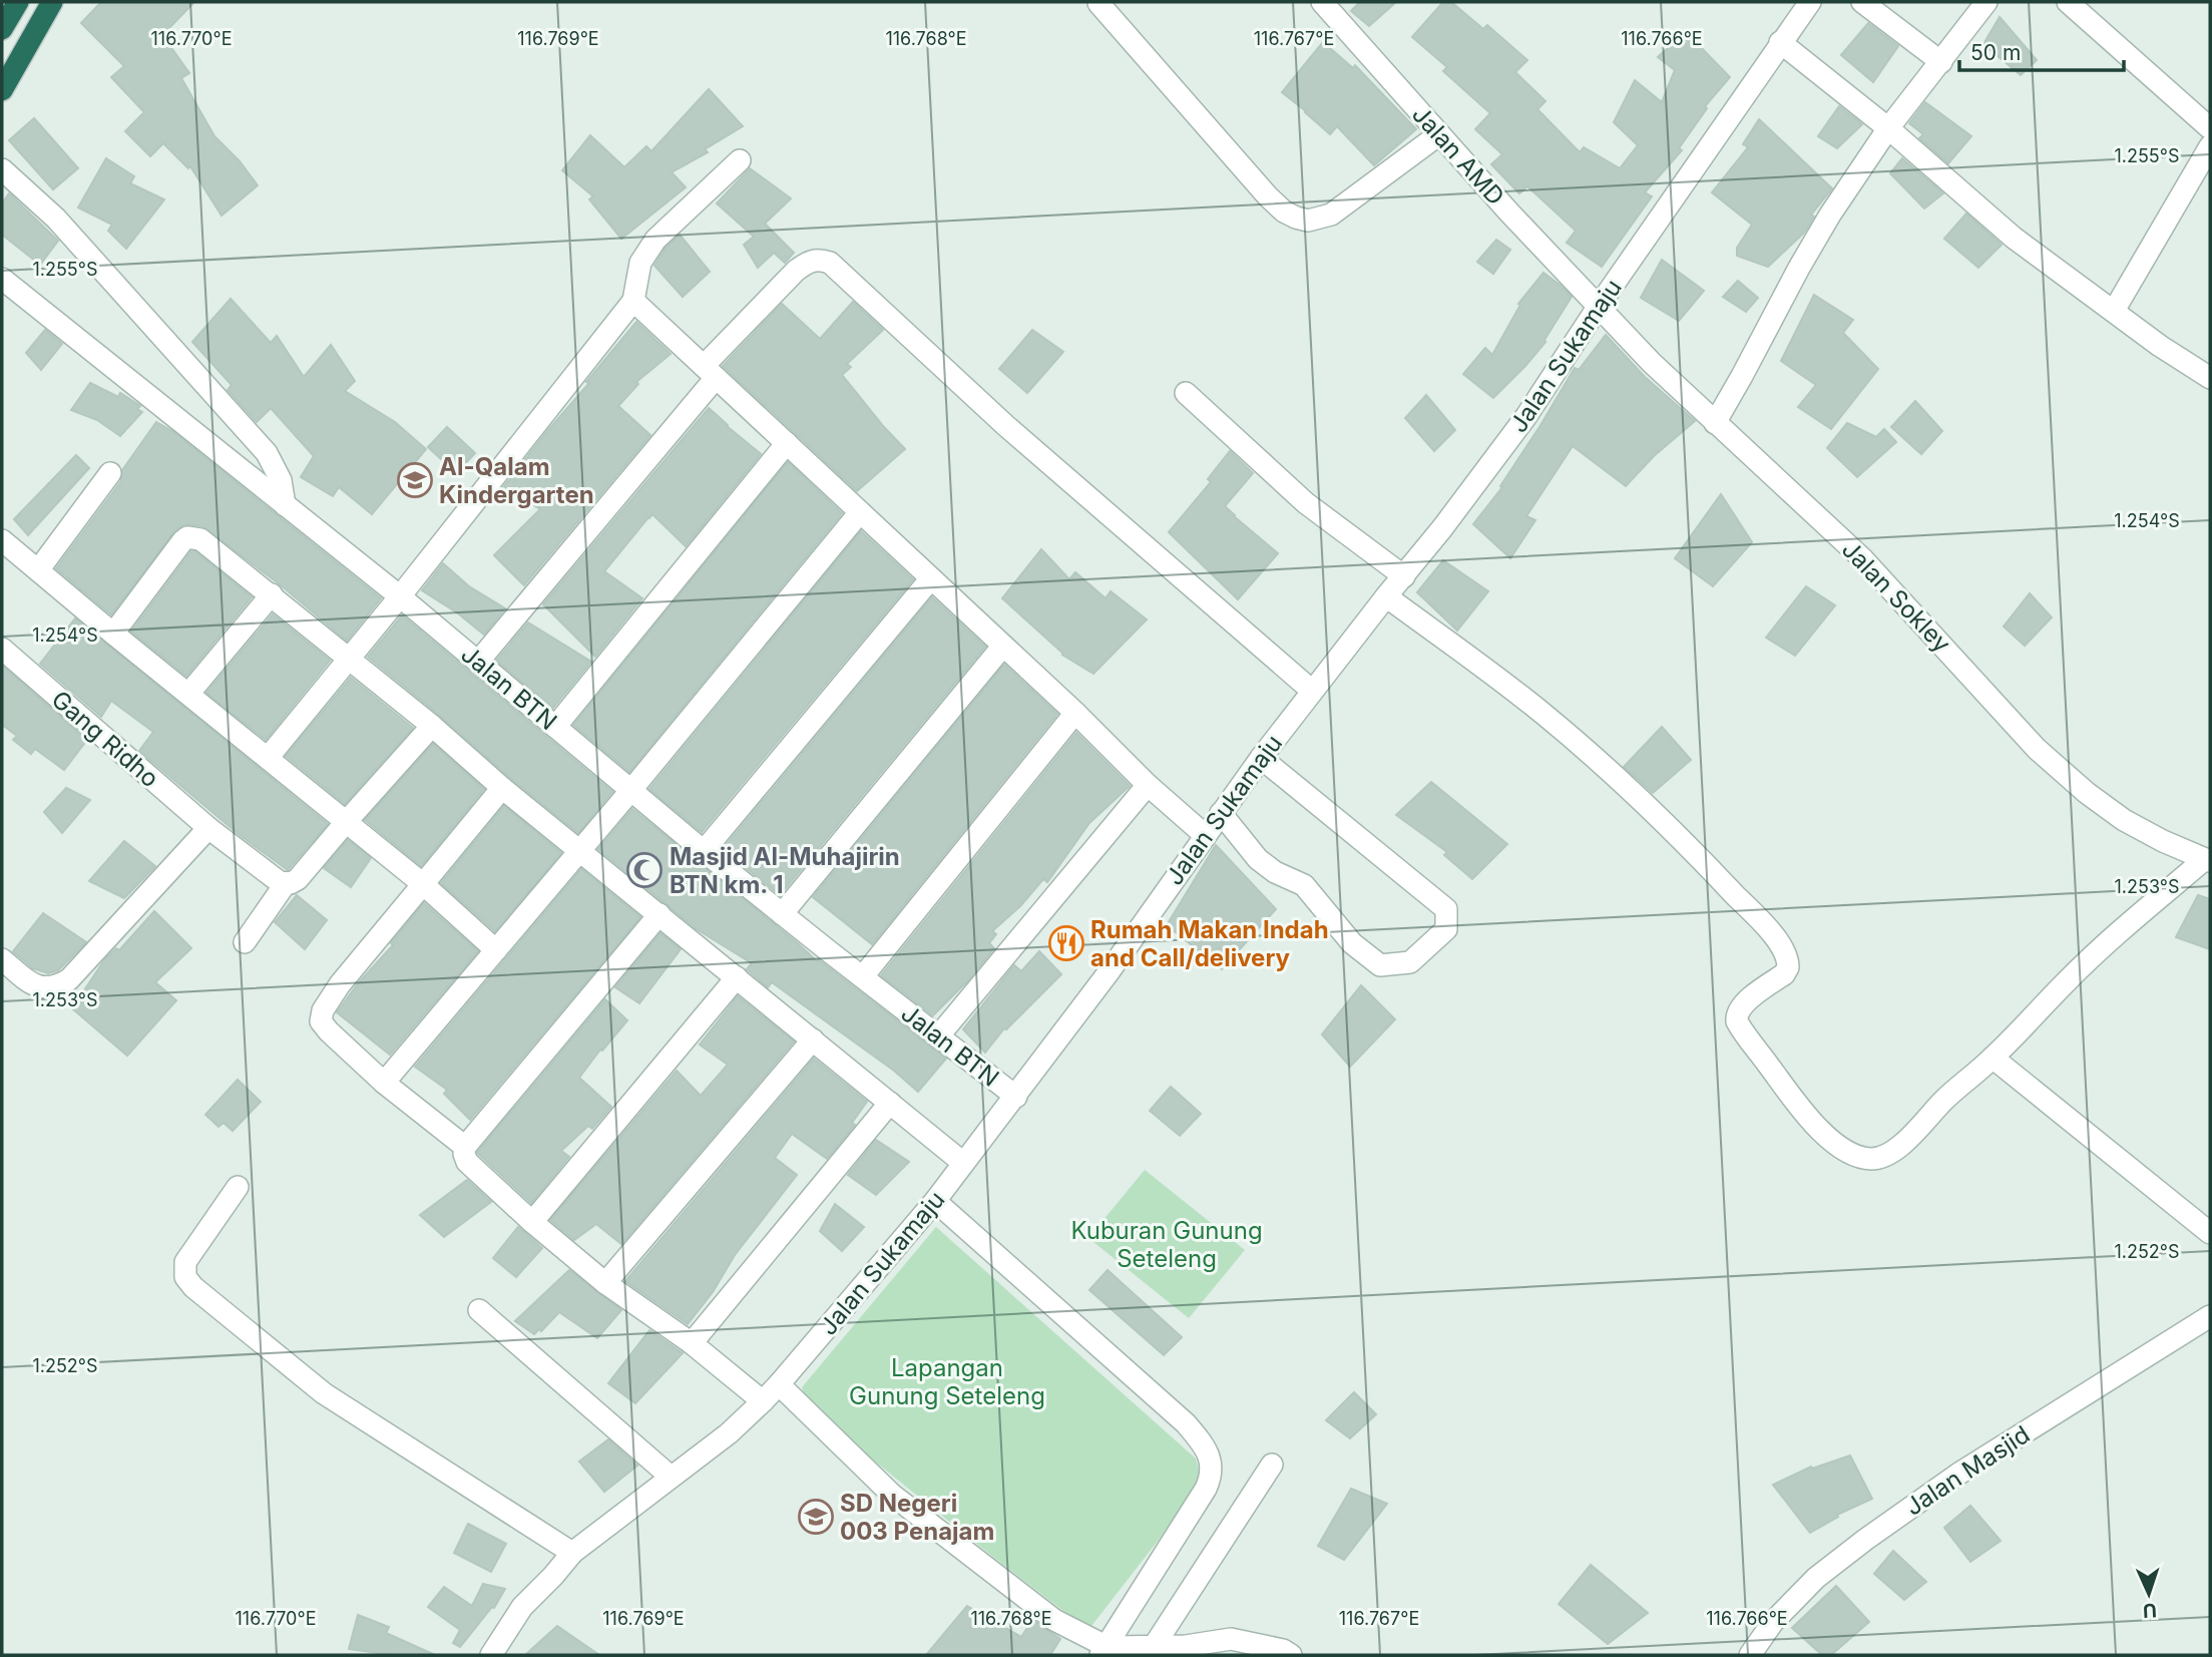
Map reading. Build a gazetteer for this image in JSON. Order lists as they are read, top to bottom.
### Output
{
  "streets": {
    "street": [
      "Jalan AMD",
      "Jalan Sukamaju",
      "Jalan Sokley",
      "Jalan BTN",
      "Gang Ridho",
      "Jalan Masjid"
    ]
  },
  "crossings": [
    ["Jalan AMD", "Jalan Sukamaju"],
    ["Jalan AMD", "Jalan Sokley"],
    ["Jalan Sukamaju", "Jalan Sokley"],
    ["Jalan Sukamaju", "Jalan BTN"]
  ],
  "parks": ["Kuburan Gunung Seteleng", "Lapangan Gunung Seteleng"],
  "places": {
    "school or university": ["Al-Qalam Kindergarten", "SD Negeri 003 Penajam"],
    "mosque": ["Masjid Al-Muhajirin BTN km. 1"],
    "restaurant": ["Rumah Makan Indah and Call/delivery"]
  },
  "scale_bar": "50 m",
  "north": "bottom",
  "coordinates": [
    "116.770°E",
    "116.769°E",
    "116.768°E",
    "116.767°E",
    "116.766°E",
    "1.255°S",
    "1.254°S",
    "1.253°S",
    "1.252°S"
  ]
}
